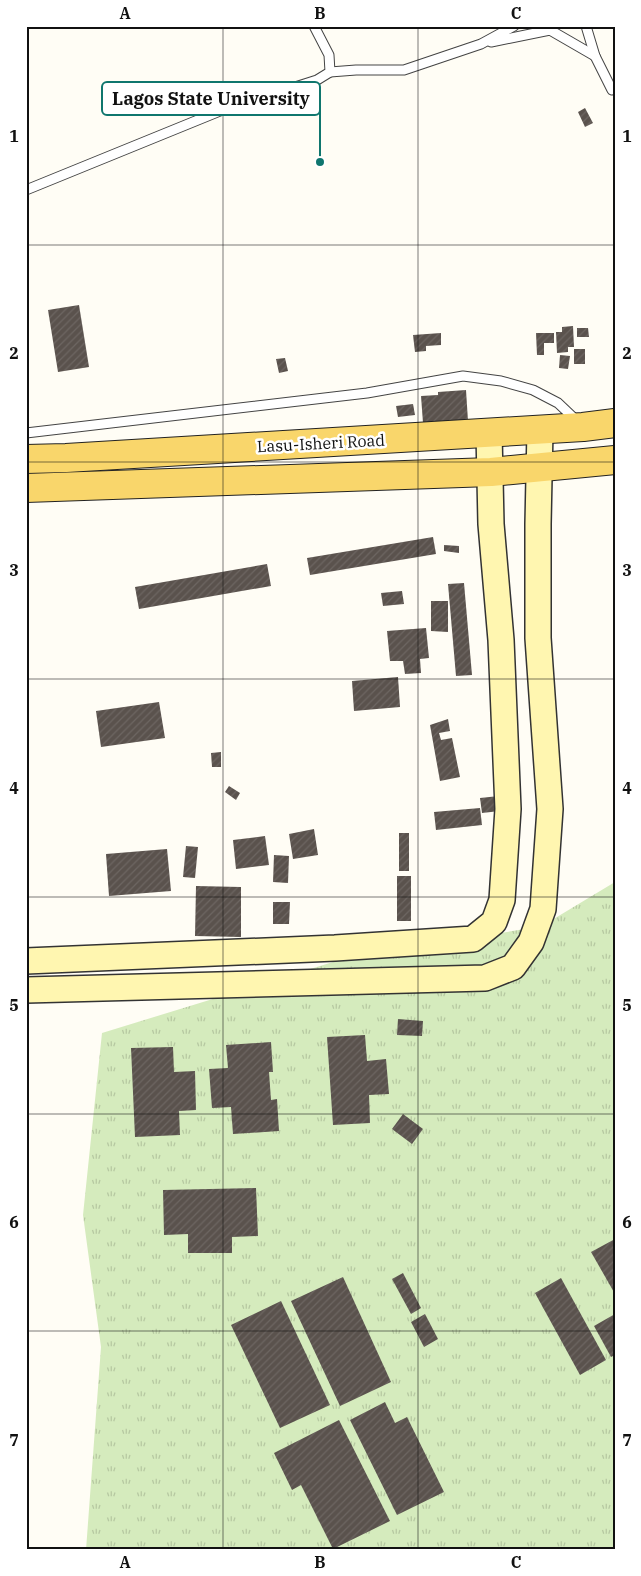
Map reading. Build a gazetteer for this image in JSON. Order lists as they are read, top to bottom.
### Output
{
  "streets": {
    "main road": ["Lasu-Isheri Road"]
  },
  "places": ["Lagos State University"],
  "grid": {
    "columns": ["A", "B", "C"],
    "rows": [
      "1",
      "2",
      "3",
      "4",
      "5",
      "6",
      "7"
    ]
  }
}
